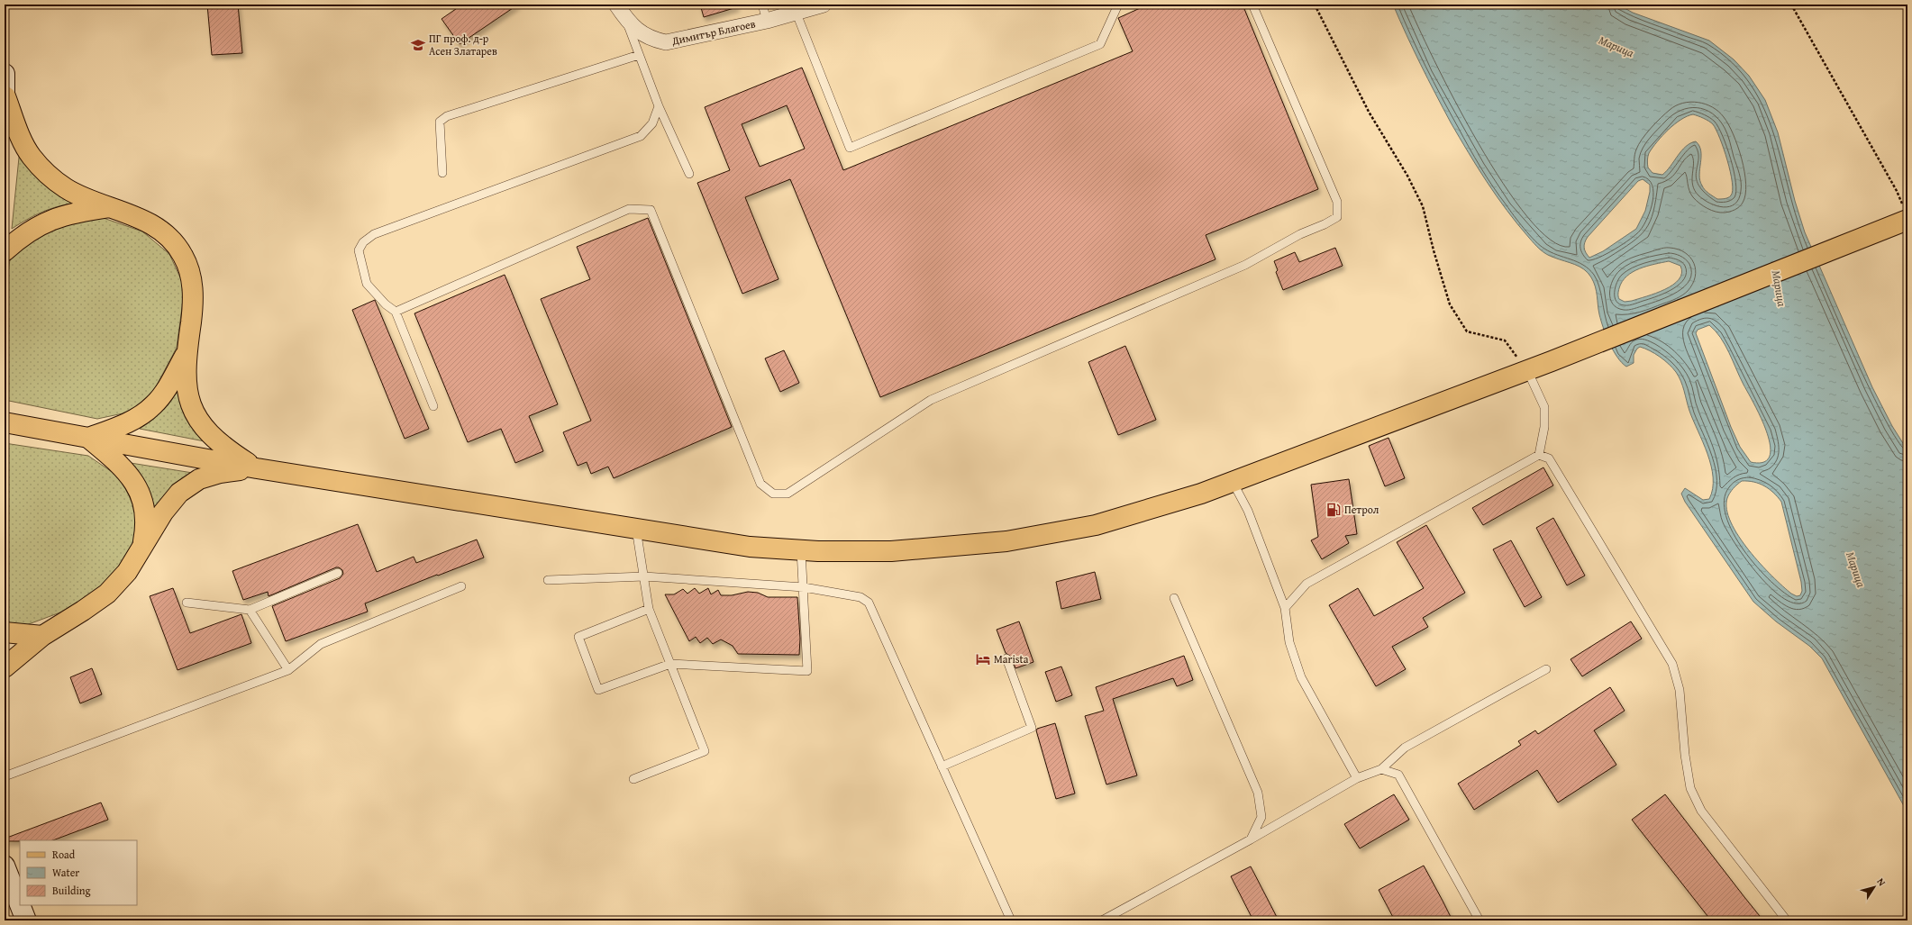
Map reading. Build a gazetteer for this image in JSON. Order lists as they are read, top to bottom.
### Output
{
  "streets": {
    "street": ["Димитър Благоев"]
  },
  "water": ["Марица"],
  "places": {
    "school or university": ["ПГ проф. д-р Асен Златарев"],
    "fuel station": ["Петрол"],
    "hotel": ["Marista"]
  },
  "legend": ["Road", "Water", "Building"],
  "north": "top right"
}
